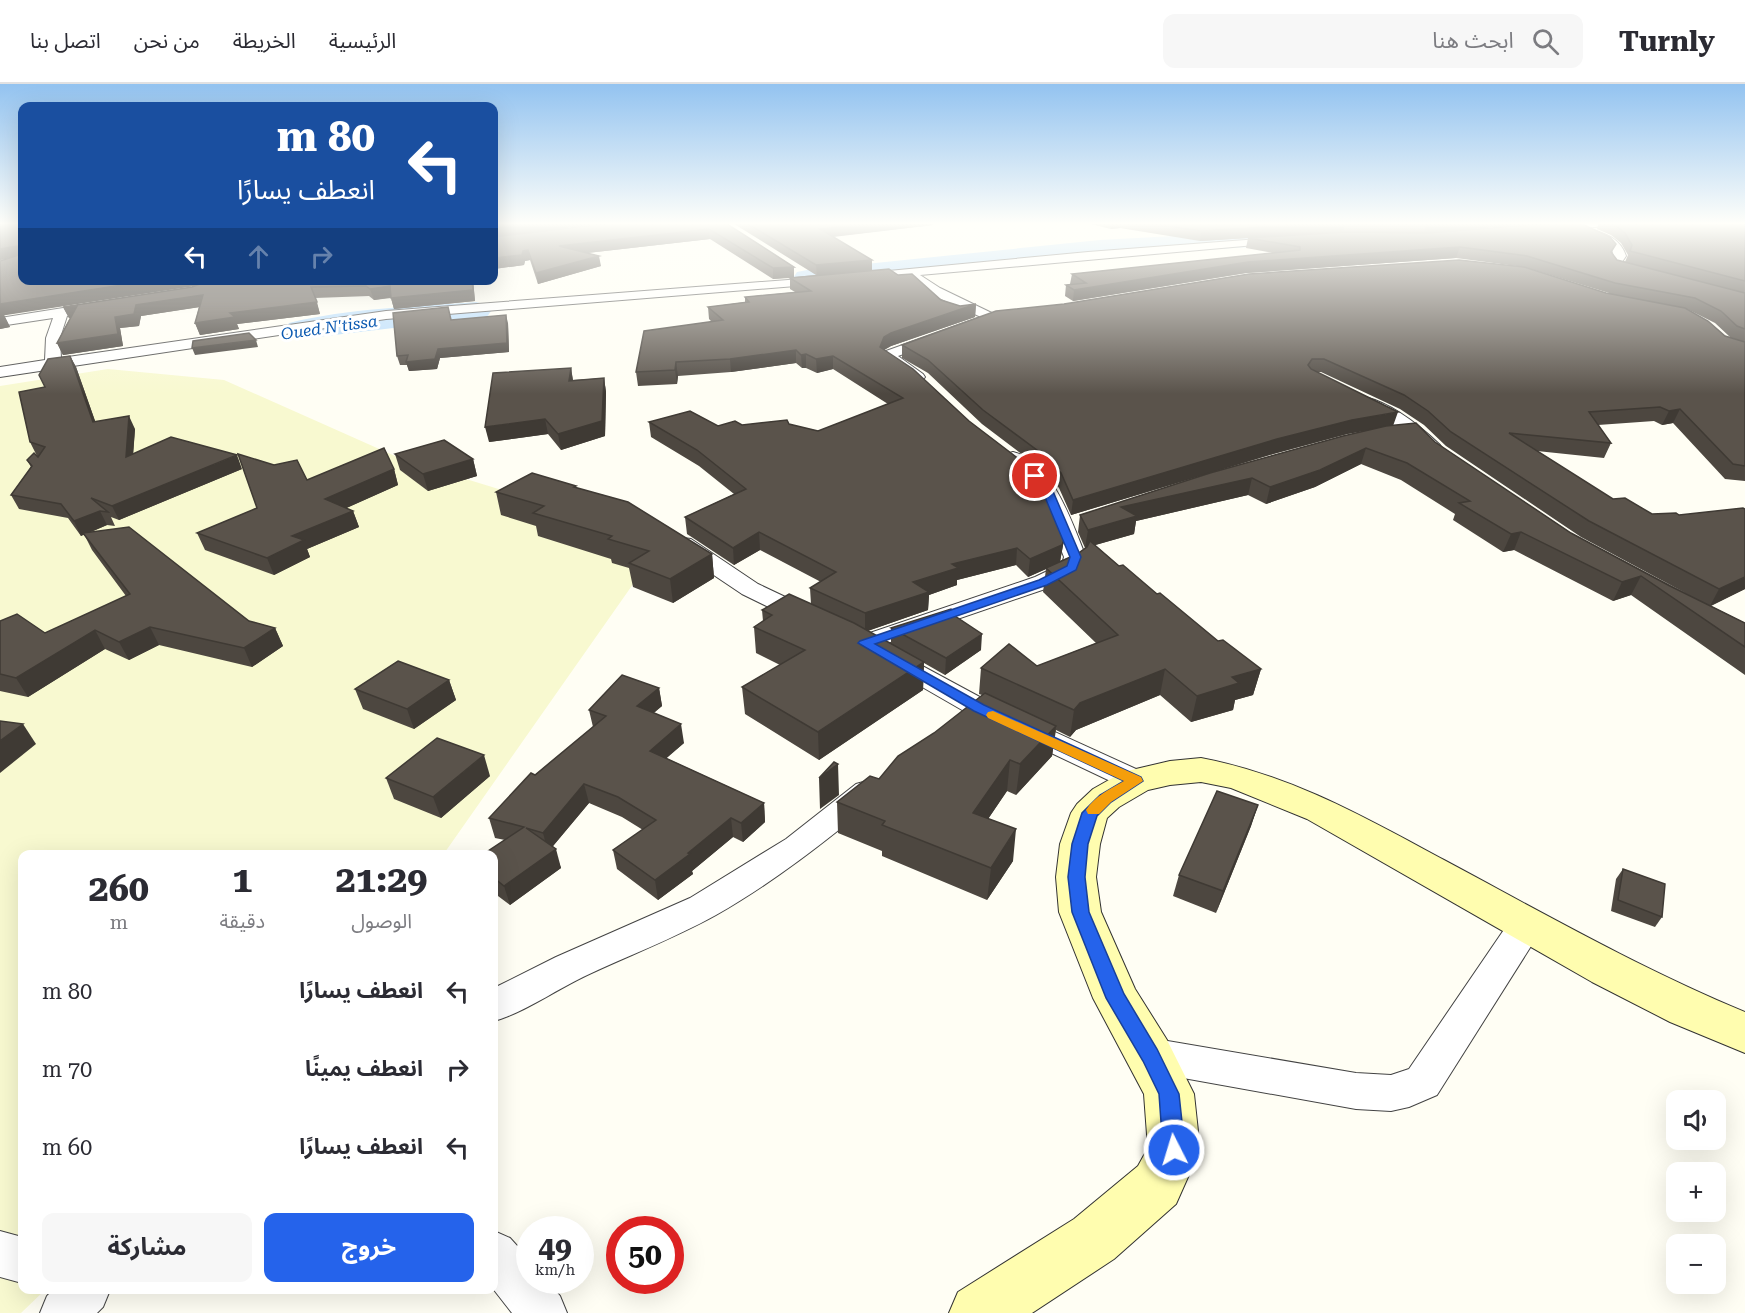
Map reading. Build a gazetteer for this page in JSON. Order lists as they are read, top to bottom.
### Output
{
  "water": ["Oued N'tissa"],
  "page": {
    "header": "Turnly",
    "search": "ابحث هنا",
    "nav": [
      "الرئيسية",
      "الخريطة",
      "من نحن",
      "اتصل بنا"
    ],
    "turn": ["80 m", "انعطف يسارًا"],
    "eta": [
      "21:29",
      "الوصول",
      "1",
      "دقيقة",
      "260",
      "m"
    ],
    "list": [
      {
        "name": "انعطف يسارًا",
        "value": "80 m"
      },
      {
        "name": "انعطف يمينًا",
        "value": "70 m"
      },
      {
        "name": "انعطف يسارًا",
        "value": "60 m"
      }
    ],
    "map_buttons": ["+", "−"],
    "buttons": ["خروج", "مشاركة"],
    "speed": "49 km/h",
    "limit": "50"
  }
}
